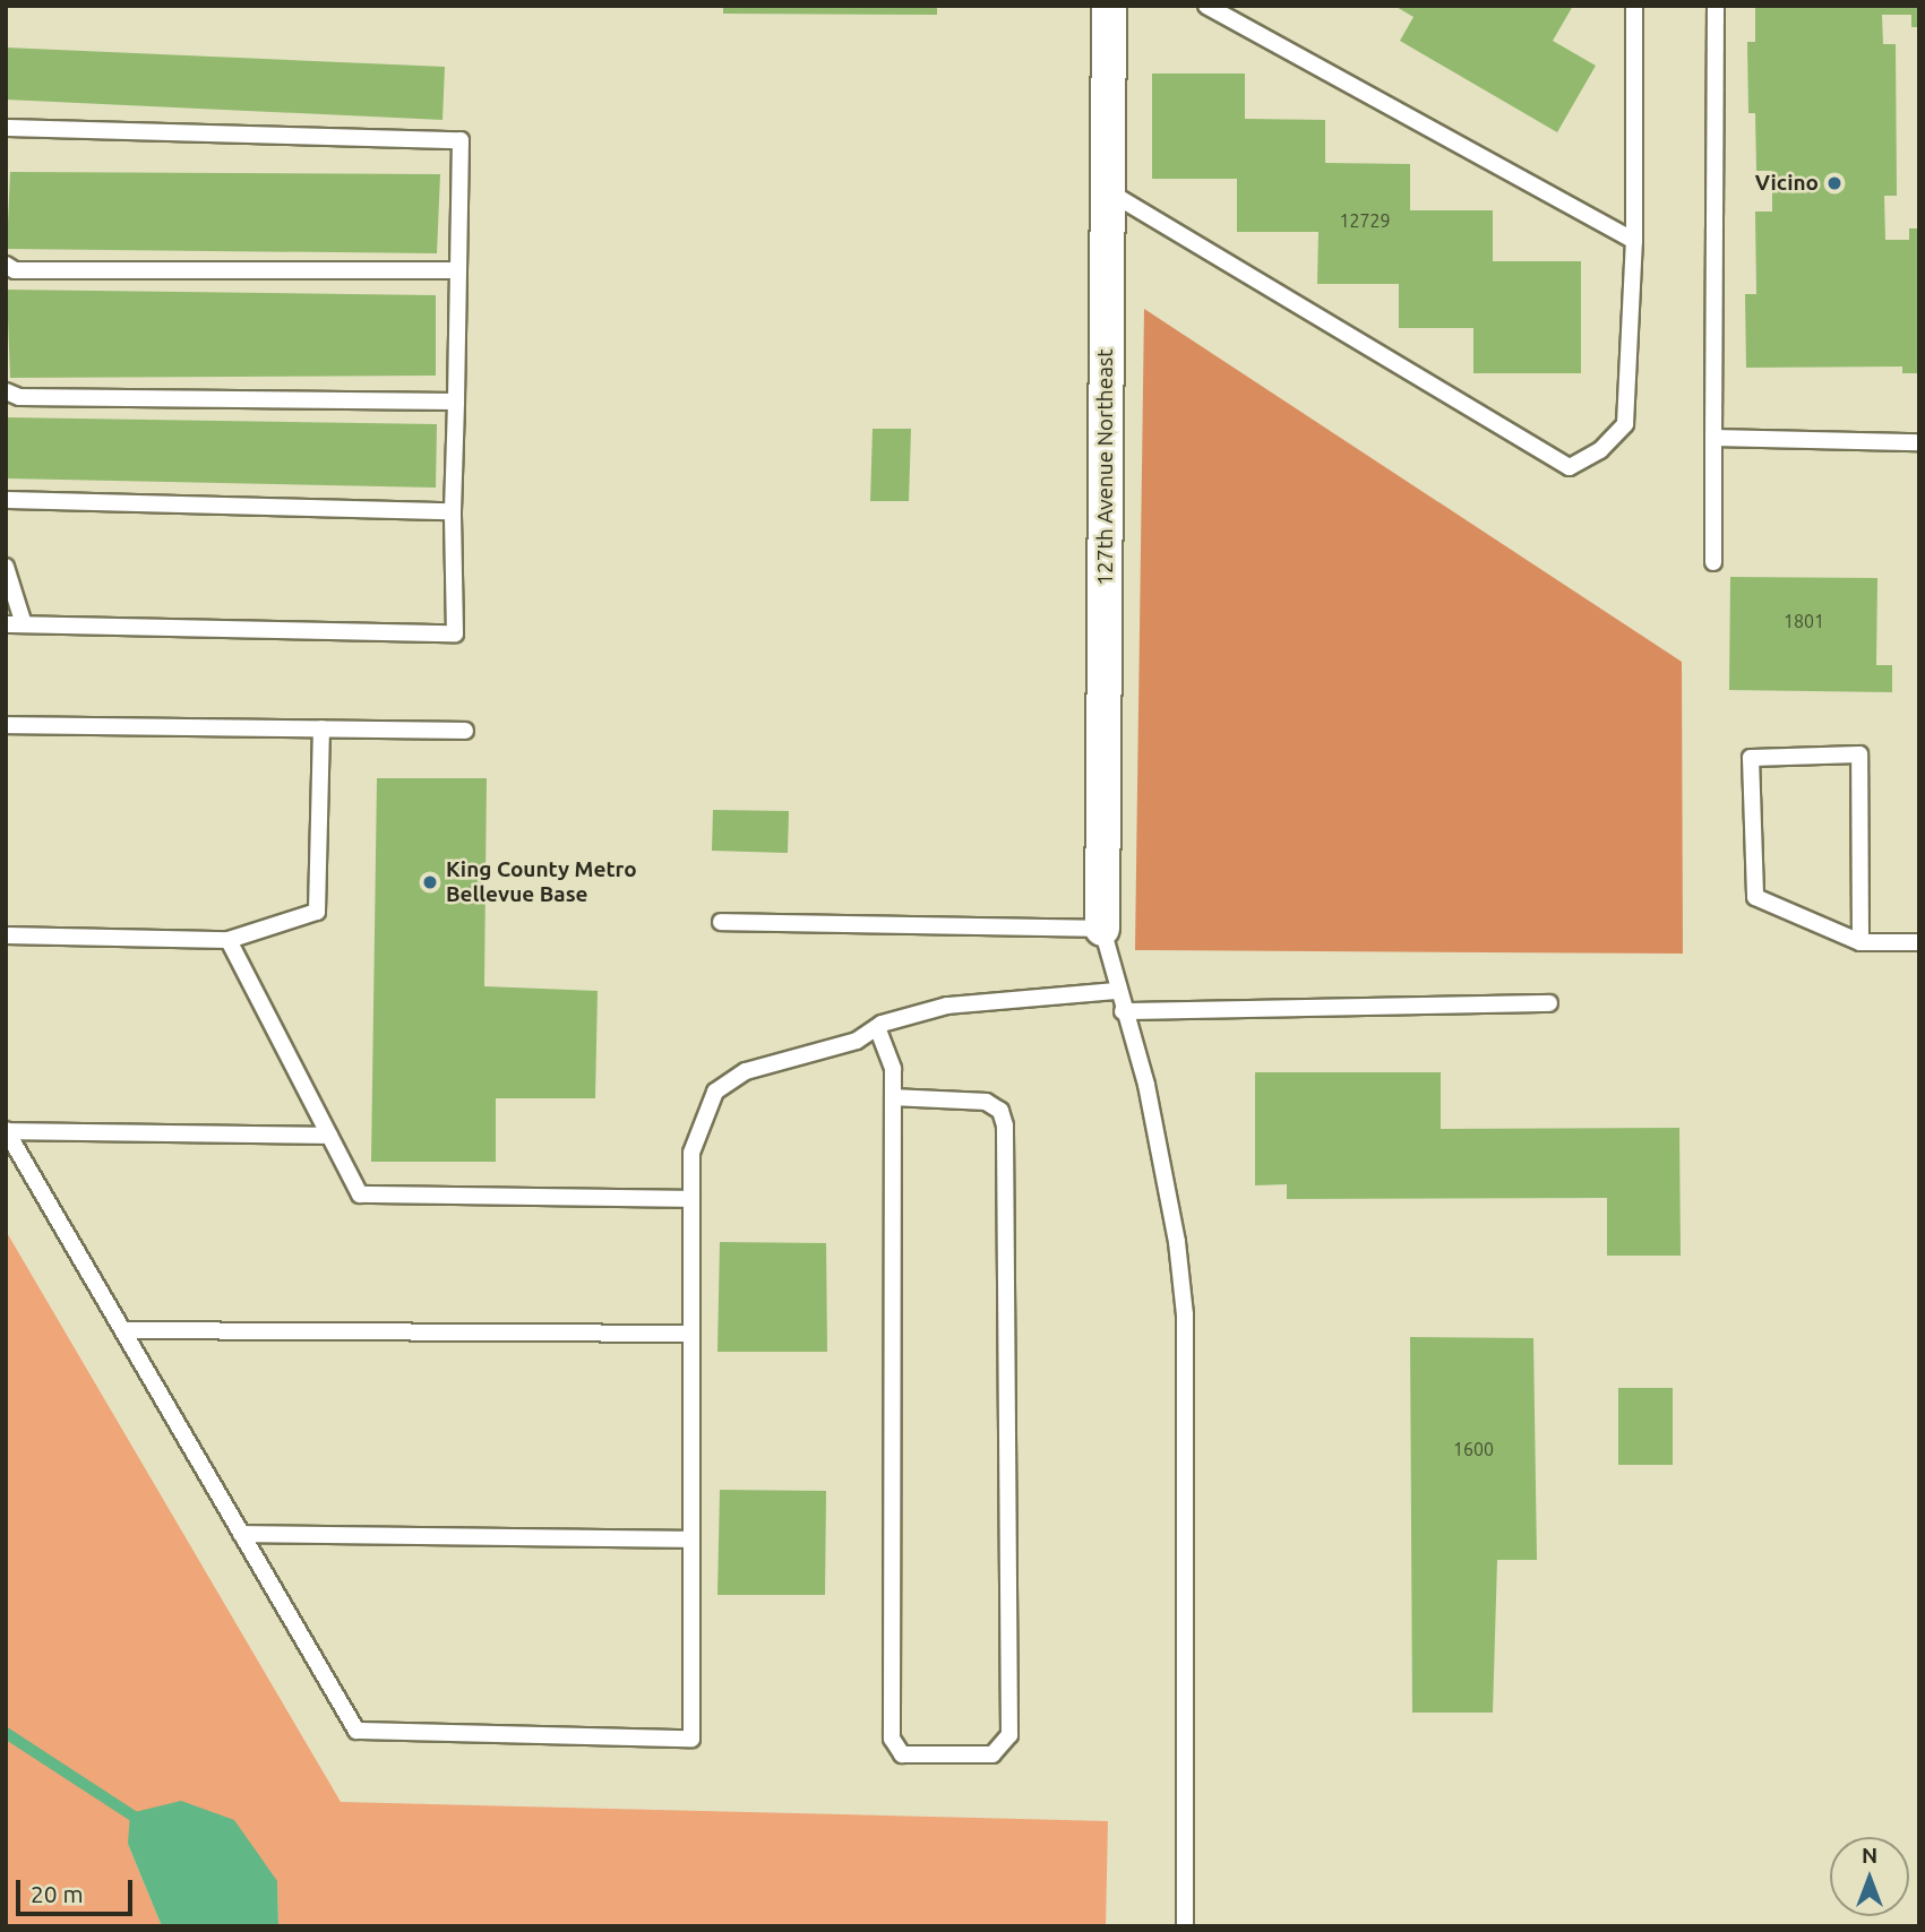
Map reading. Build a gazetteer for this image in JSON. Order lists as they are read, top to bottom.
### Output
{
  "streets": {
    "street": ["127th Avenue Northeast"]
  },
  "places": ["Vicino", "King County Metro Bellevue Base"],
  "house_numbers": ["12729", "1801", "1600"],
  "scale_bar": "20 m",
  "north": "top"
}
